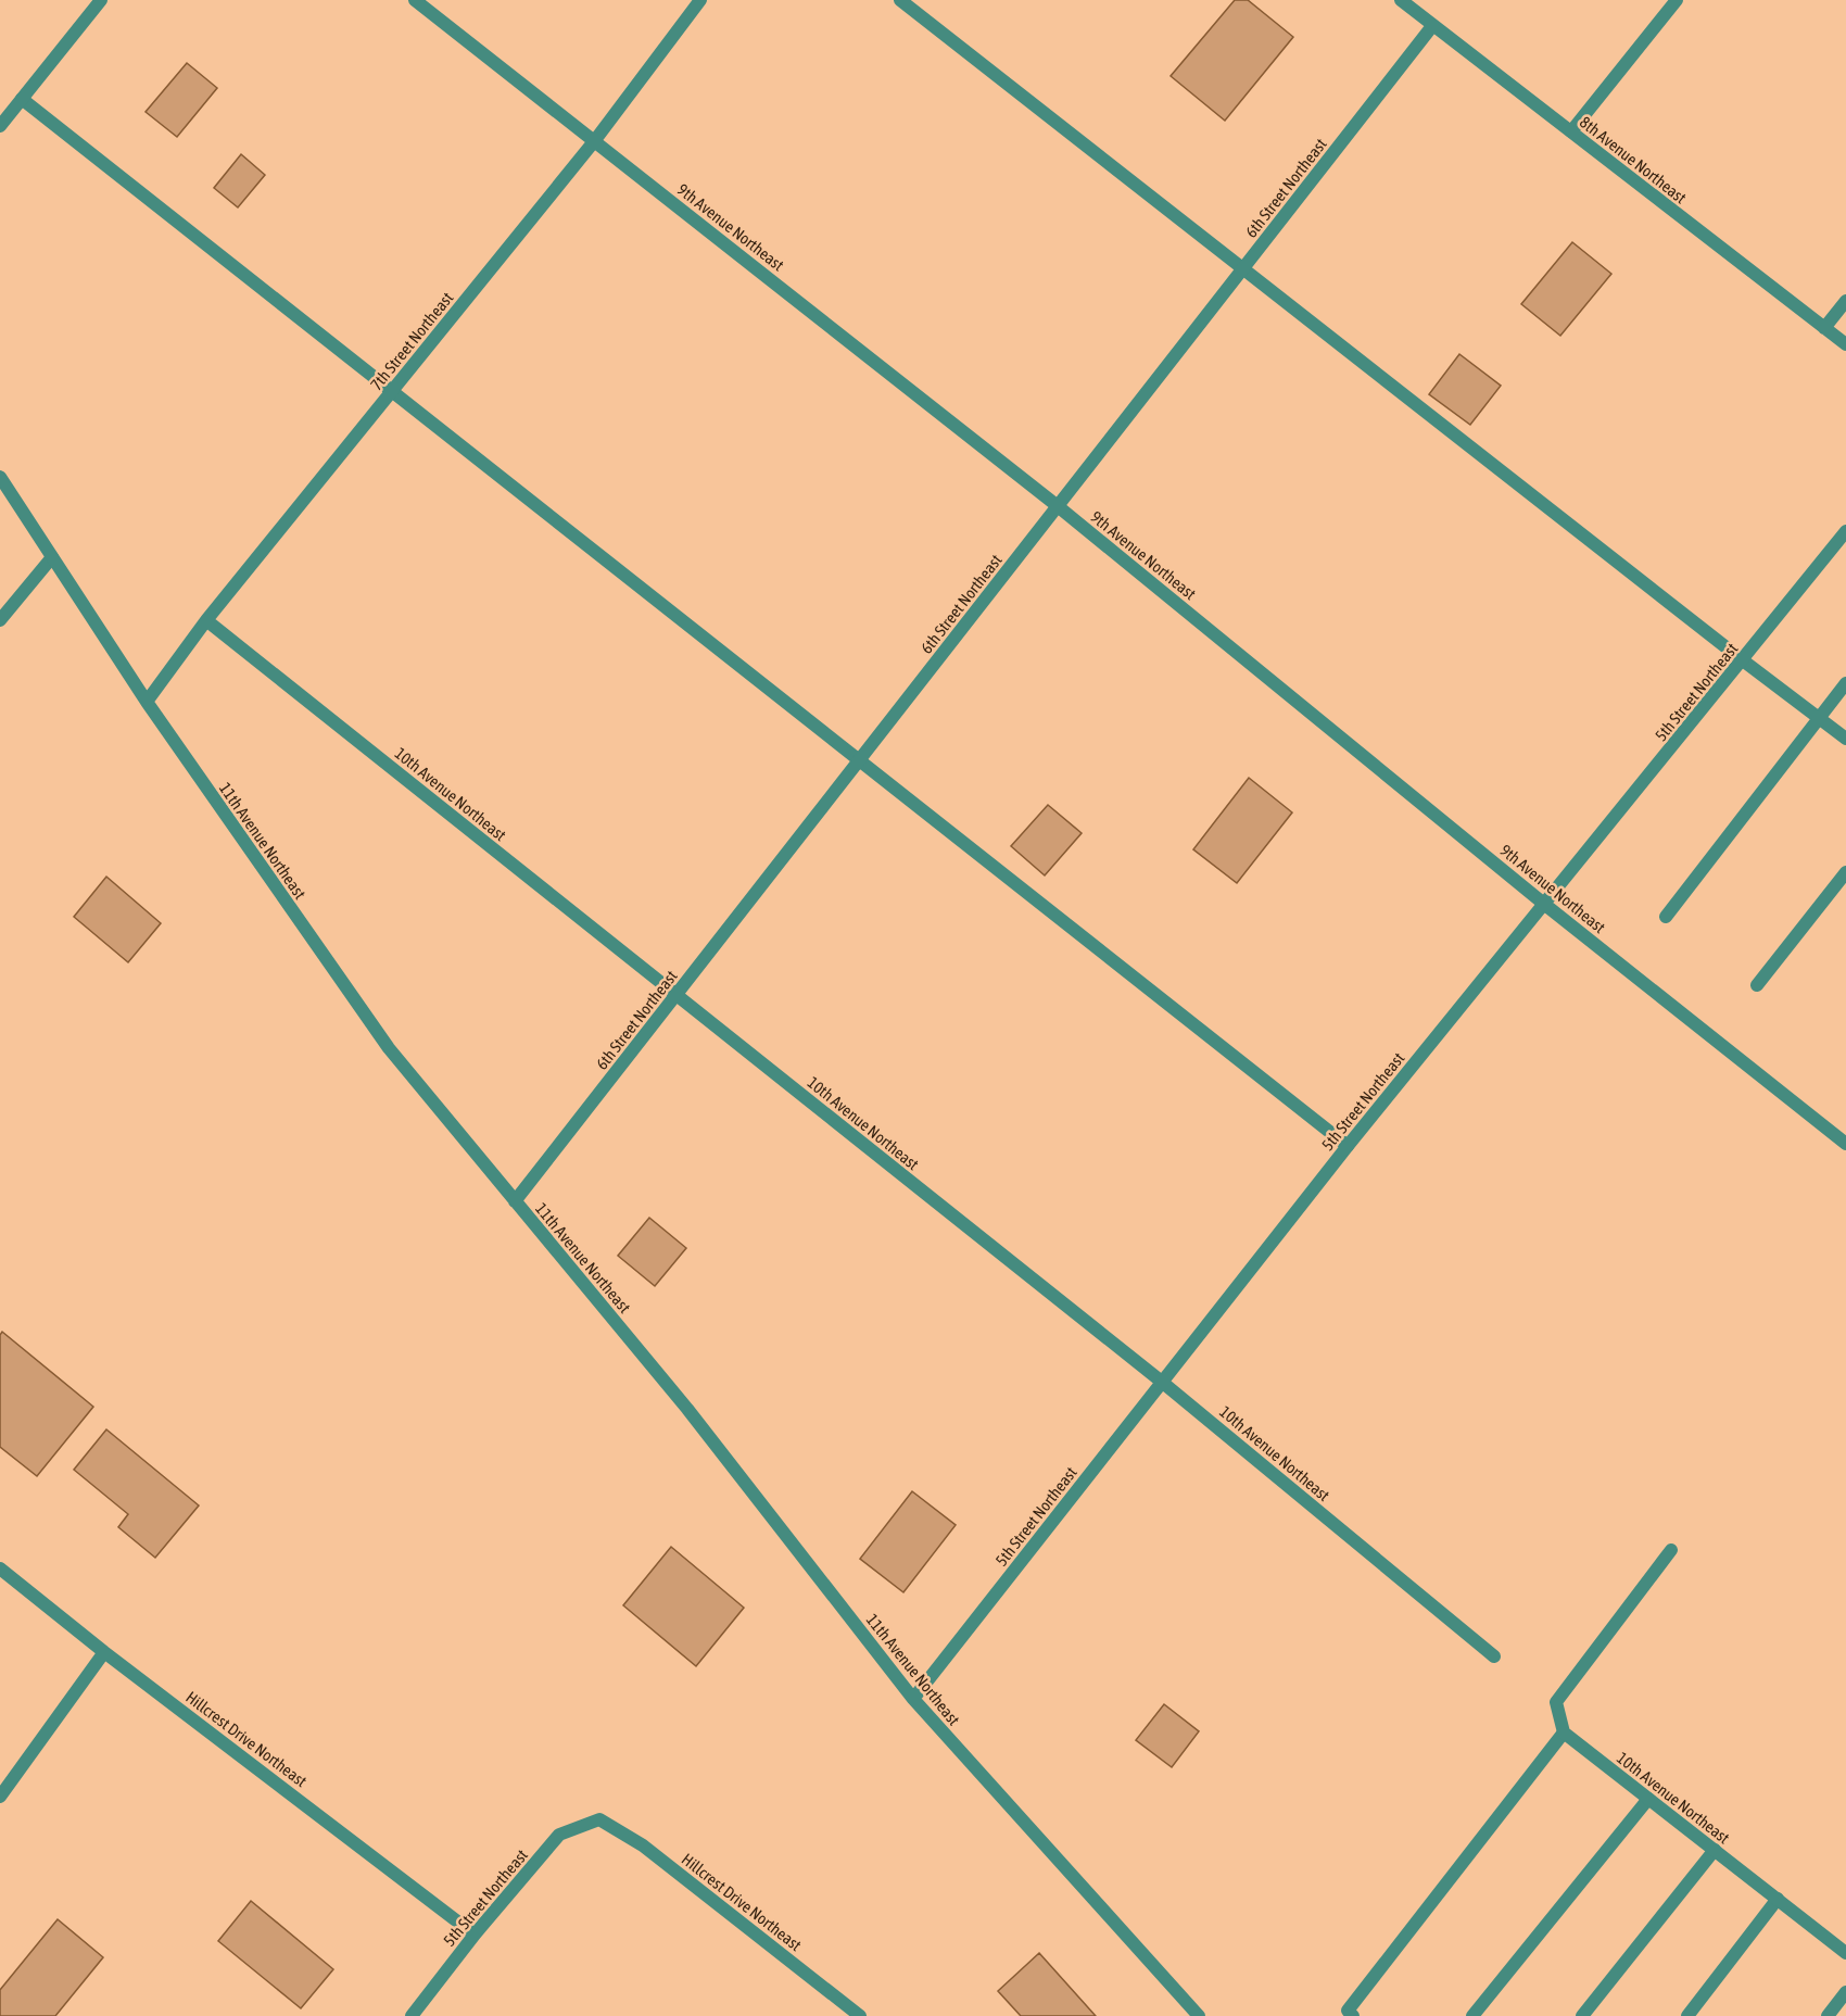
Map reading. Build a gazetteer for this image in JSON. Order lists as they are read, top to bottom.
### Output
{
  "streets": {
    "street": [
      "8th Avenue Northeast",
      "6th Street Northeast",
      "9th Avenue Northeast",
      "7th Street Northeast",
      "5th Street Northeast",
      "10th Avenue Northeast",
      "11th Avenue Northeast",
      "Hillcrest Drive Northeast"
    ]
  },
  "crossings": [
    ["8th Avenue Northeast", "6th Street Northeast"],
    ["6th Street Northeast", "9th Avenue Northeast"],
    ["6th Street Northeast", "10th Avenue Northeast"],
    ["6th Street Northeast", "11th Avenue Northeast"],
    ["9th Avenue Northeast", "7th Street Northeast"],
    ["9th Avenue Northeast", "5th Street Northeast"],
    ["7th Street Northeast", "10th Avenue Northeast"],
    ["7th Street Northeast", "11th Avenue Northeast"],
    ["5th Street Northeast", "10th Avenue Northeast"],
    ["5th Street Northeast", "11th Avenue Northeast"],
    ["5th Street Northeast", "Hillcrest Drive Northeast"]
  ]
}
